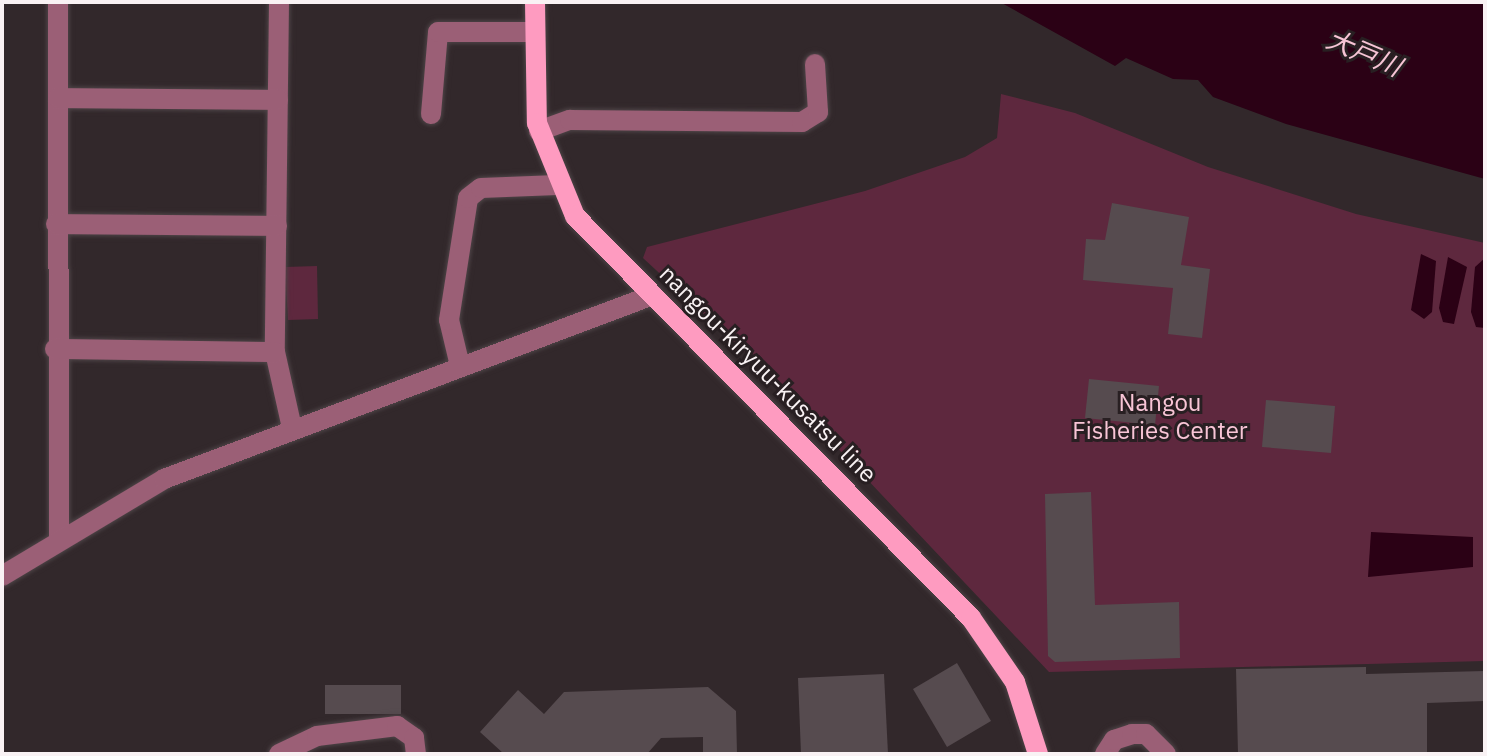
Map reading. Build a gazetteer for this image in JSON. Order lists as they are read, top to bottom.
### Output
{
  "streets": {
    "main road": ["nangou-kiryuu-kusatsu line"]
  },
  "water": ["大戸川"],
  "parks": ["Nangou Fisheries Center"]
}
